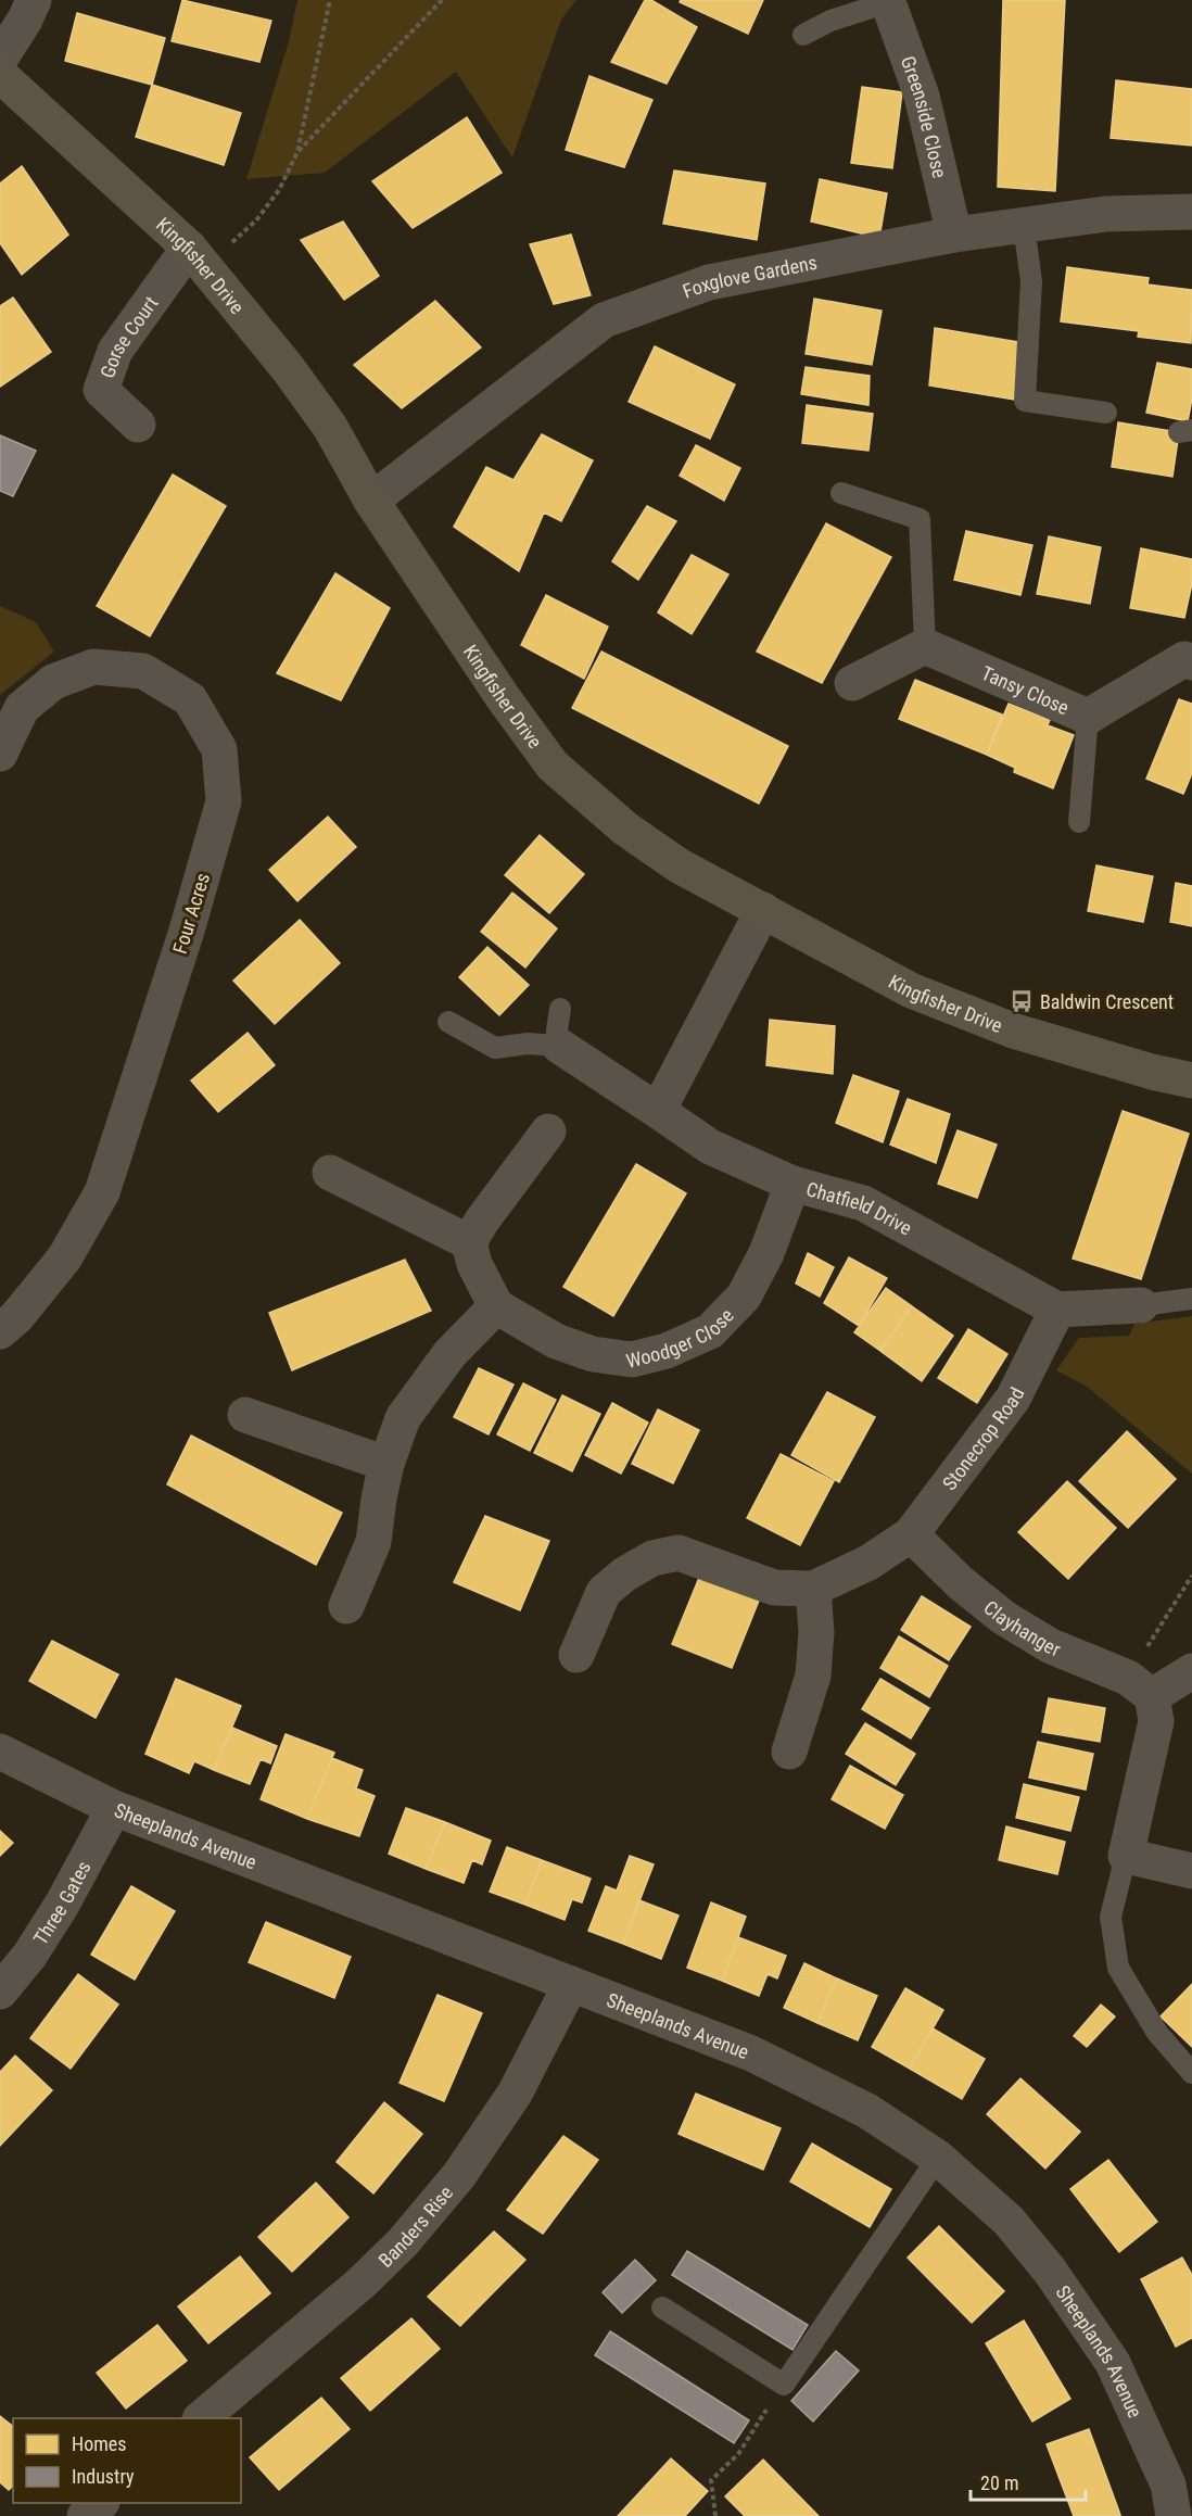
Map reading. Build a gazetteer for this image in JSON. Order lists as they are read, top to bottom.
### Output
{
  "streets": {
    "street": [
      "Greenside Close",
      "Kingfisher Drive",
      "Foxglove Gardens",
      "Gorse Court",
      "Tansy Close",
      "Four Acres",
      "Chatfield Drive",
      "Woodger Close",
      "Stonecrop Road",
      "Clayhanger",
      "Sheeplands Avenue",
      "Three Gates",
      "Banders Rise"
    ]
  },
  "crossings": [
    ["Greenside Close", "Foxglove Gardens"],
    ["Kingfisher Drive", "Foxglove Gardens"],
    ["Kingfisher Drive", "Gorse Court"],
    ["Chatfield Drive", "Woodger Close"],
    ["Chatfield Drive", "Stonecrop Road"],
    ["Stonecrop Road", "Clayhanger"],
    ["Sheeplands Avenue", "Three Gates"],
    ["Sheeplands Avenue", "Banders Rise"]
  ],
  "places": {
    "bus stop": ["Baldwin Crescent"]
  },
  "legend": ["Homes", "Industry"],
  "scale_bar": "20 m"
}
